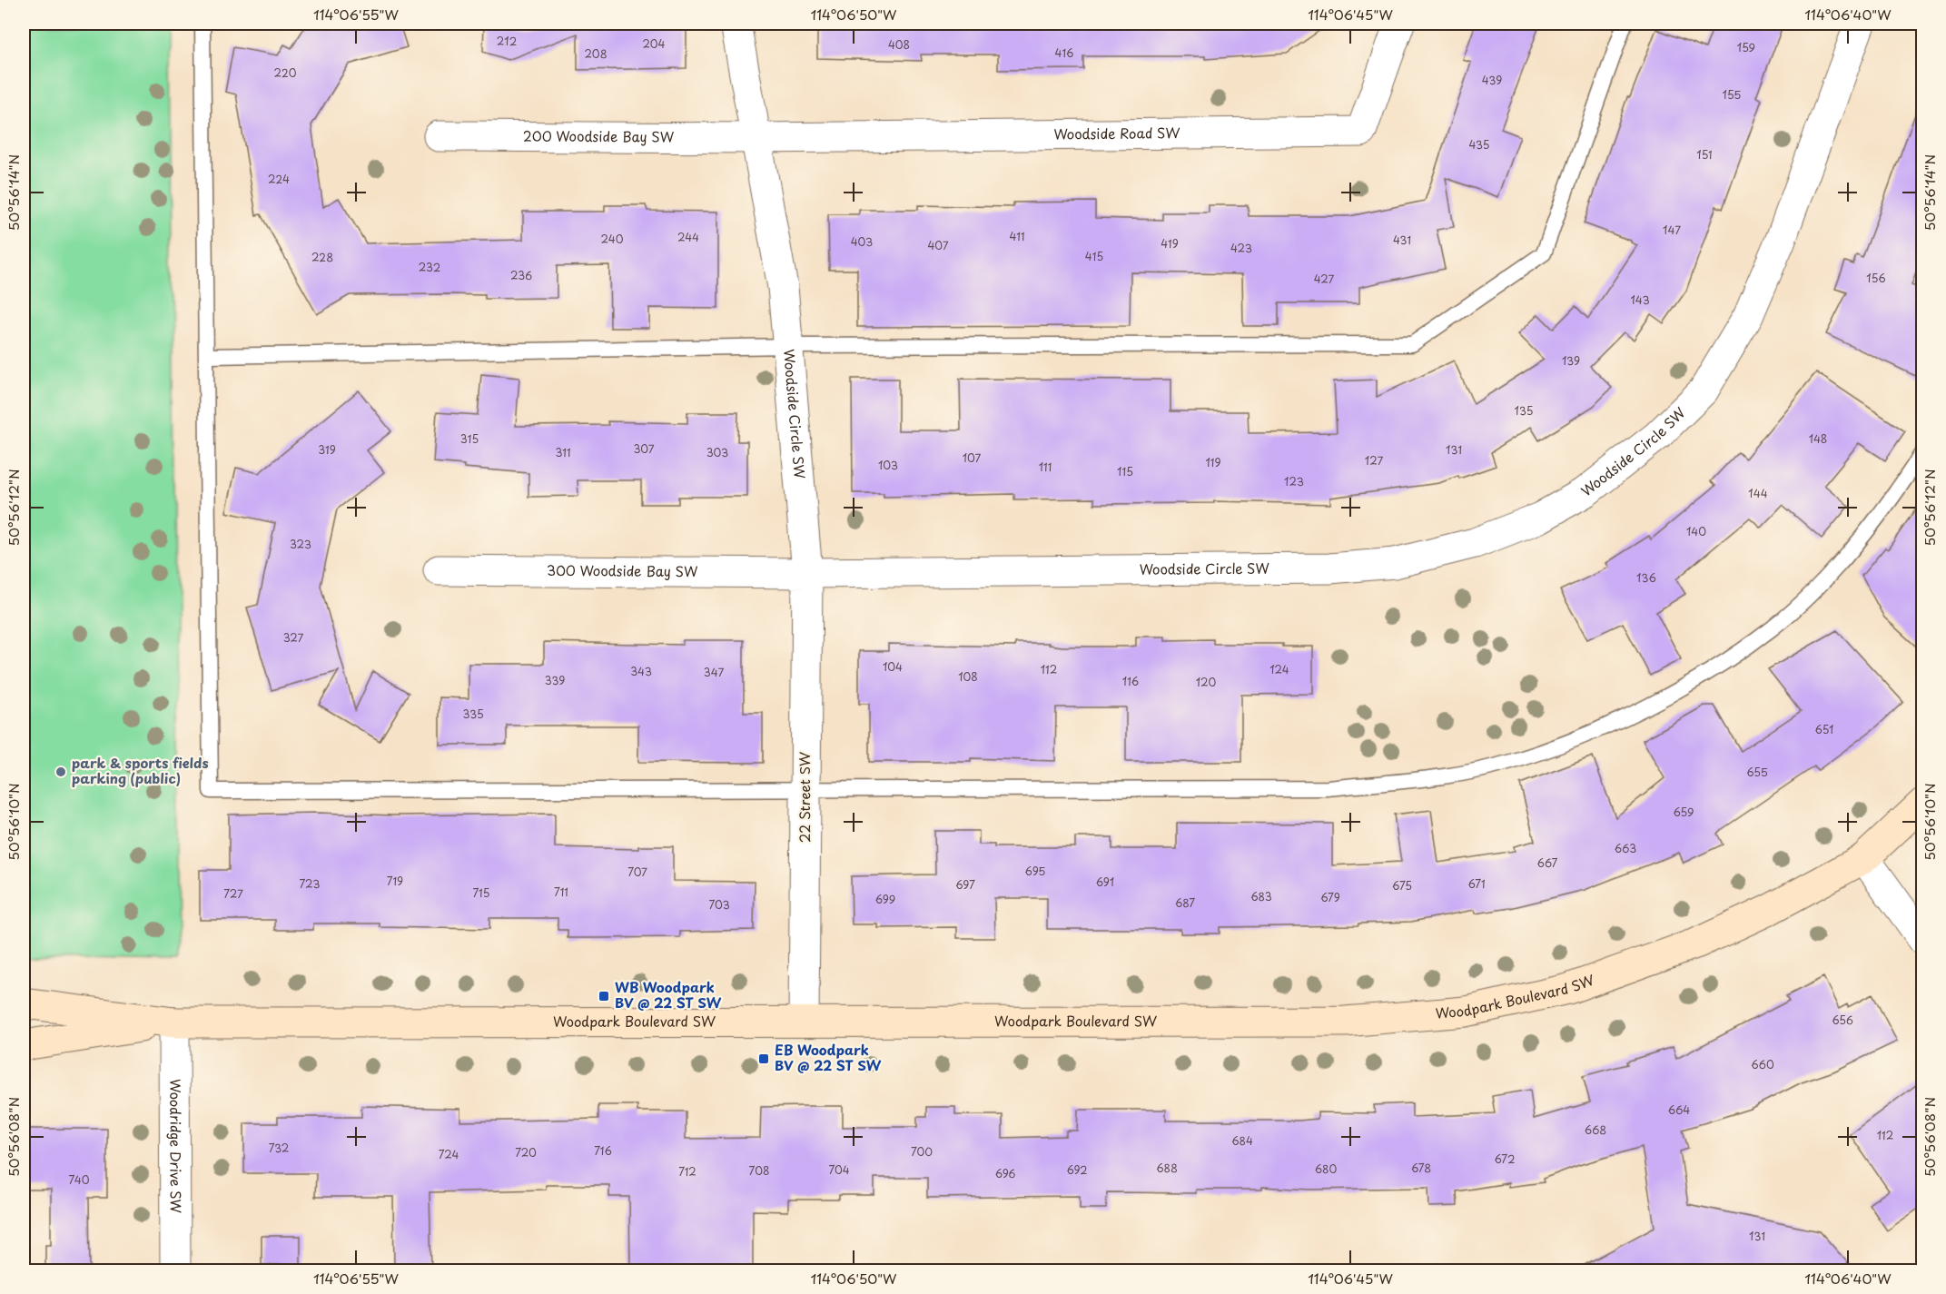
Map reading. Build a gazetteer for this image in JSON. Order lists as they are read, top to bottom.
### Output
{
  "streets": {
    "street": [
      "Woodside Road SW",
      "200 Woodside Bay SW",
      "Woodside Circle SW",
      "300 Woodside Bay SW",
      "22 Street SW",
      "Woodpark Boulevard SW",
      "Woodridge Drive SW"
    ]
  },
  "crossings": [
    ["Woodside Road SW", "200 Woodside Bay SW"],
    ["Woodside Road SW", "Woodside Circle SW"],
    ["200 Woodside Bay SW", "Woodside Circle SW"],
    ["Woodside Circle SW", "300 Woodside Bay SW"],
    ["Woodside Circle SW", "22 Street SW"],
    ["300 Woodside Bay SW", "22 Street SW"],
    ["22 Street SW", "Woodpark Boulevard SW"],
    ["Woodpark Boulevard SW", "Woodridge Drive SW"]
  ],
  "places": {
    "other": ["park & sports fields parking (public)"],
    "transit": ["WB Woodpark BV @ 22 ST SW", "EB Woodpark BV @ 22 ST SW"]
  },
  "house_numbers": [
    "212",
    "204",
    "408",
    "159",
    "416",
    "208",
    "220",
    "439",
    "155",
    "435",
    "151",
    "224",
    "147",
    "411",
    "244",
    "240",
    "431",
    "403",
    "419",
    "407",
    "423",
    "415",
    "228",
    "232",
    "236",
    "156",
    "427",
    "143",
    "139",
    "135",
    "315",
    "148",
    "307",
    "319",
    "131",
    "311",
    "303",
    "107",
    "127",
    "119",
    "103",
    "111",
    "115",
    "123",
    "144",
    "140",
    "323",
    "136",
    "327",
    "104",
    "112",
    "124",
    "343",
    "347",
    "108",
    "339",
    "116",
    "120",
    "335",
    "651",
    "655",
    "659",
    "663",
    "667",
    "695",
    "707",
    "719",
    "691",
    "723",
    "671",
    "697",
    "675",
    "711",
    "715",
    "727",
    "683",
    "679",
    "699",
    "687",
    "703",
    "656",
    "660",
    "664",
    "668",
    "112",
    "684",
    "732",
    "716",
    "700",
    "720",
    "724",
    "672",
    "688",
    "678",
    "680",
    "704",
    "692",
    "708",
    "712",
    "696",
    "740",
    "131"
  ],
  "coordinates": [
    "114°06'55\"W",
    "114°06'50\"W",
    "114°06'45\"W",
    "114°06'40\"W",
    "50°56'14\"N",
    "50°56'12\"N",
    "50°56'10\"N",
    "50°56'08\"N"
  ]
}
